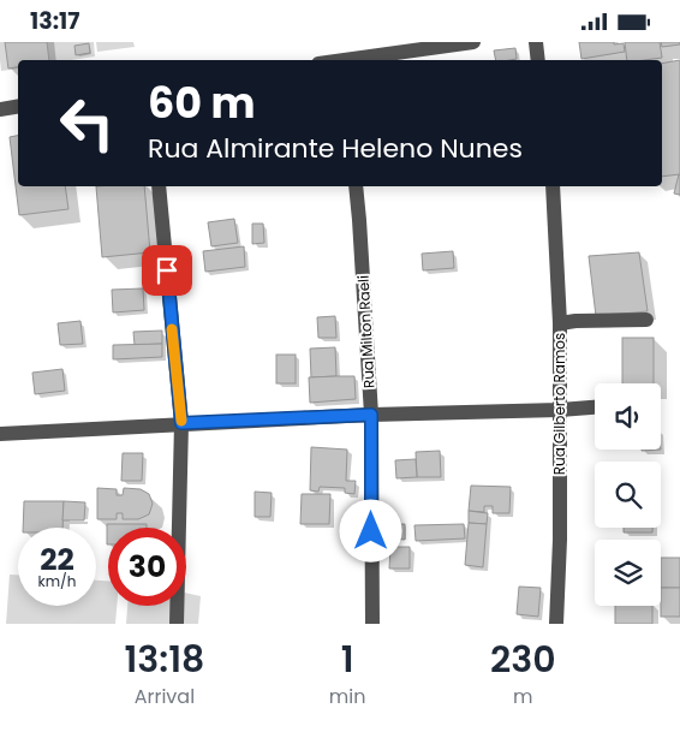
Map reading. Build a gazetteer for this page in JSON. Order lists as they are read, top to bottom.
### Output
{
  "streets": {
    "street": ["Rua Milton Raeli", "Rua Gilberto Ramos"]
  },
  "page": {
    "status": "13:17",
    "turn": ["60 m", "Rua Almirante Heleno Nunes"],
    "speed": "22 km/h",
    "limit": "30",
    "eta": [
      "13:18",
      "Arrival",
      "1",
      "min",
      "230",
      "m"
    ]
  }
}
